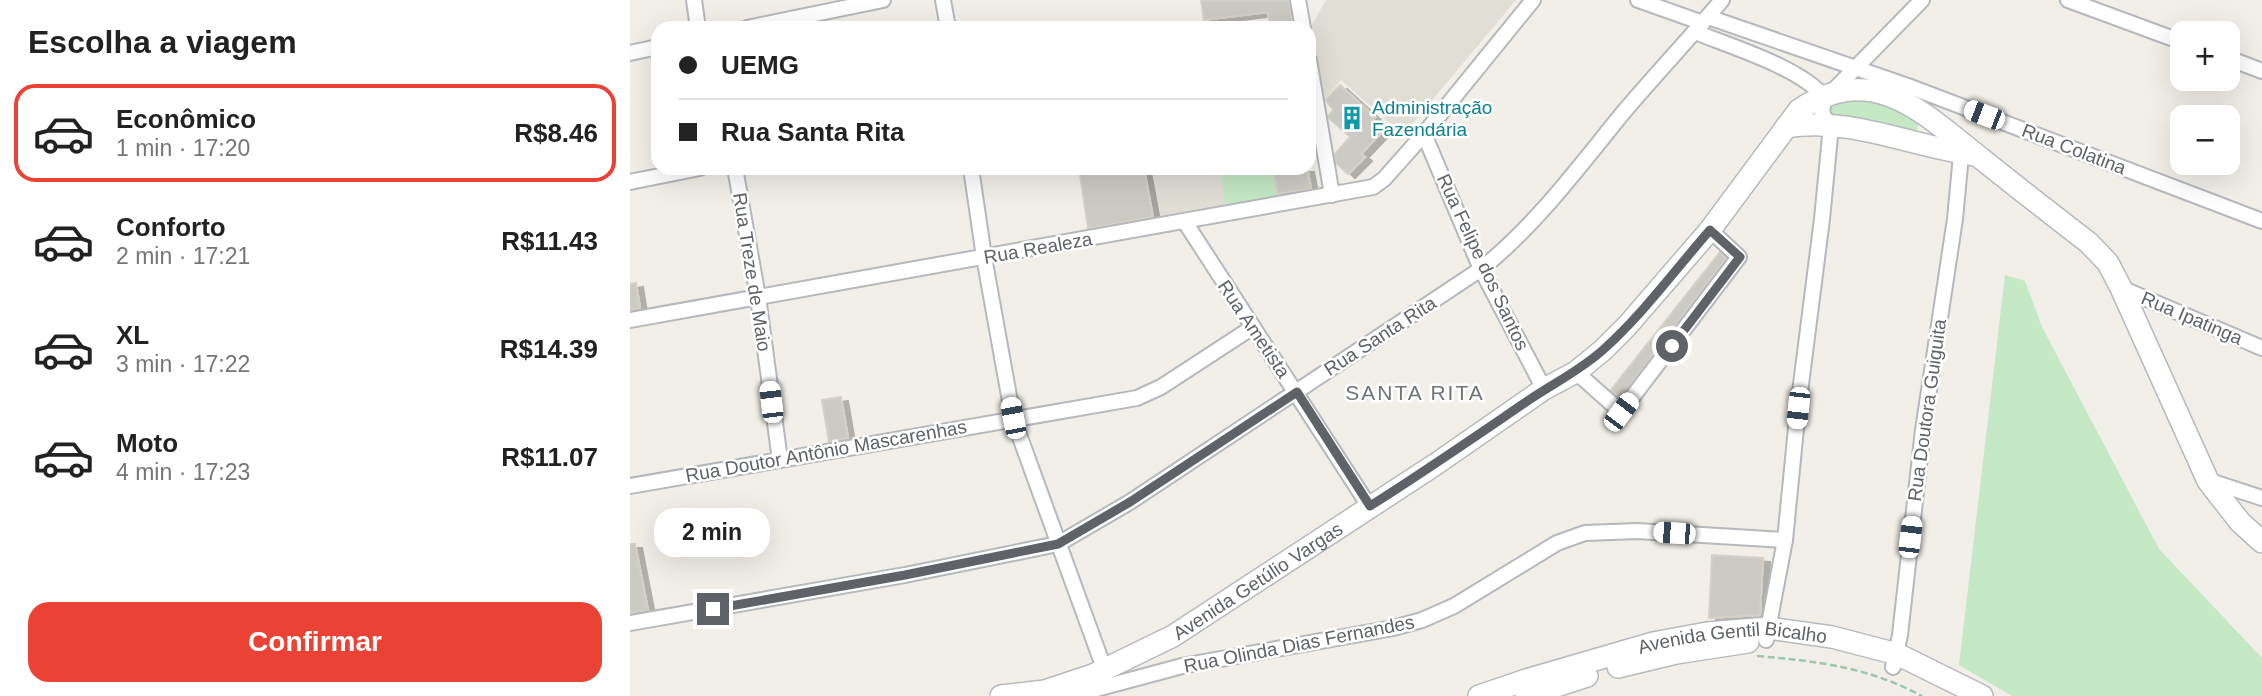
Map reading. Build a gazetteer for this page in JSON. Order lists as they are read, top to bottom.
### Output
{
  "streets": {
    "street": [
      "Rua Colatina",
      "Rua Realeza",
      "Rua Felipe dos Santos",
      "Rua Treze de Maio",
      "Rua Ipatinga",
      "Rua Ametista",
      "Rua Santa Rita",
      "Rua Doutora Guiguita",
      "Rua Doutor Antônio Mascarenhas",
      "Avenida Getúlio Vargas",
      "Rua Olinda Dias Fernandes",
      "Avenida Gentil Bicalho"
    ]
  },
  "crossings": [
    ["Rua Colatina", "Rua Santa Rita"],
    ["Rua Realeza", "Rua Felipe dos Santos"],
    ["Rua Realeza", "Rua Treze de Maio"],
    ["Rua Realeza", "Rua Ametista"],
    ["Rua Felipe dos Santos", "Rua Santa Rita"],
    ["Rua Felipe dos Santos", "Avenida Getúlio Vargas"],
    ["Rua Treze de Maio", "Rua Doutor Antônio Mascarenhas"],
    ["Rua Ametista", "Rua Santa Rita"],
    ["Rua Ametista", "Rua Doutor Antônio Mascarenhas"],
    ["Rua Ametista", "Avenida Getúlio Vargas"],
    ["Rua Doutora Guiguita", "Avenida Gentil Bicalho"],
    ["Avenida Getúlio Vargas", "Rua Olinda Dias Fernandes"]
  ],
  "districts": ["SANTA RITA"],
  "places": {
    "building": ["Administração Fazendária"]
  },
  "page": {
    "heading": "Escolha a viagem",
    "map_buttons": ["+", "−"],
    "banner": ["UEMG", "Rua Santa Rita"],
    "list": [
      {
        "name": "Econômico",
        "note": "1 min · 17:20",
        "value": "R$8.46"
      },
      {
        "name": "Conforto",
        "note": "2 min · 17:21",
        "value": "R$11.43"
      },
      {
        "name": "XL",
        "note": "3 min · 17:22",
        "value": "R$14.39"
      },
      {
        "name": "Moto",
        "note": "4 min · 17:23",
        "value": "R$11.07"
      }
    ],
    "bubble": "2 min",
    "buttons": "Confirmar"
  }
}
